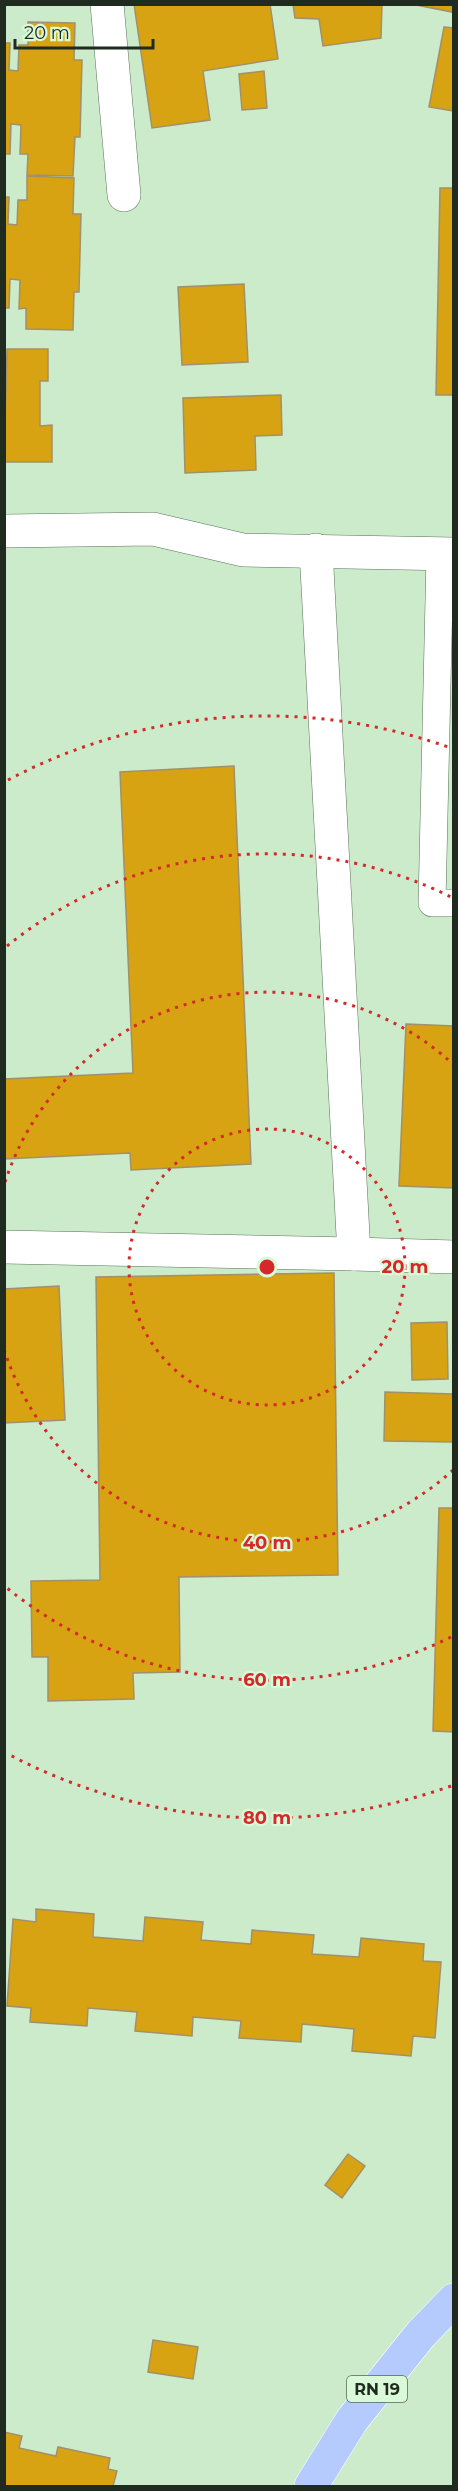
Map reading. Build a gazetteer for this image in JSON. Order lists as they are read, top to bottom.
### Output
{
  "streets": {
    "main road": ["RN 19"]
  },
  "scale_bar": "20 m",
  "rings": [
    "20 m",
    "40 m",
    "60 m",
    "80 m"
  ]
}
